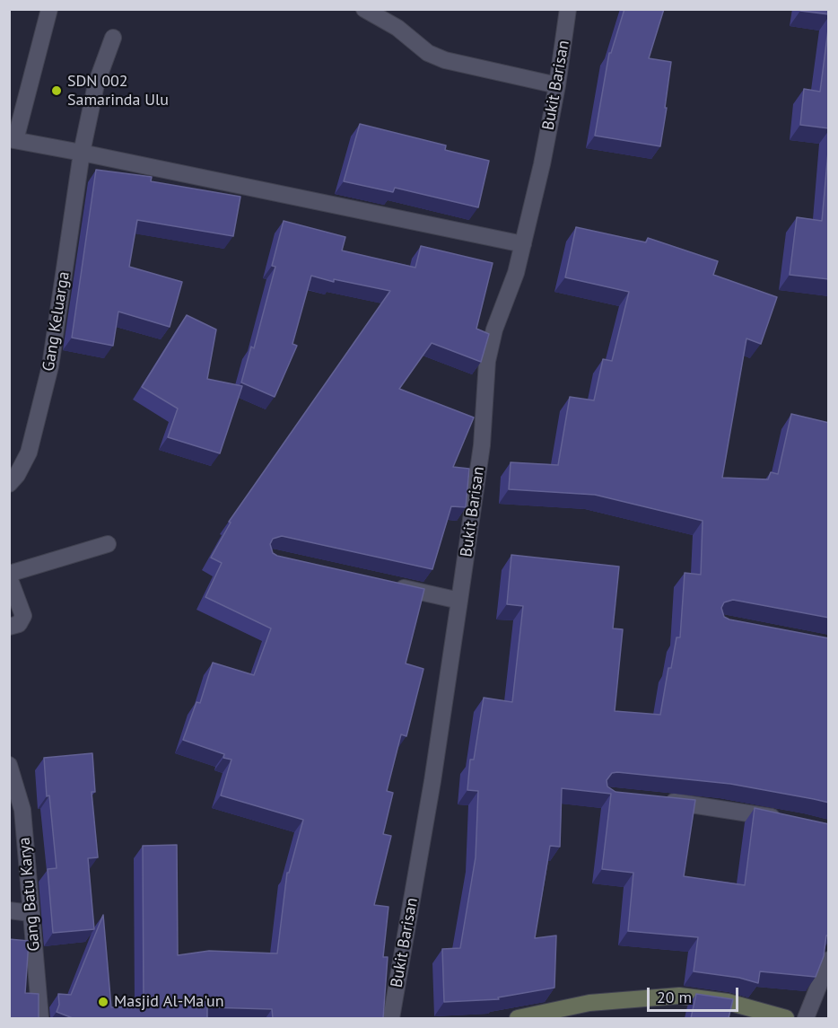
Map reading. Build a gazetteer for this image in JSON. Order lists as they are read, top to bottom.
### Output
{
  "streets": {
    "street": ["Bukit Barisan", "Gang Keluarga", "Gang Batu Karya"]
  },
  "places": ["SDN 002 Samarinda Ulu", "Masjid Al-Ma'un"],
  "scale_bar": "20 m"
}
